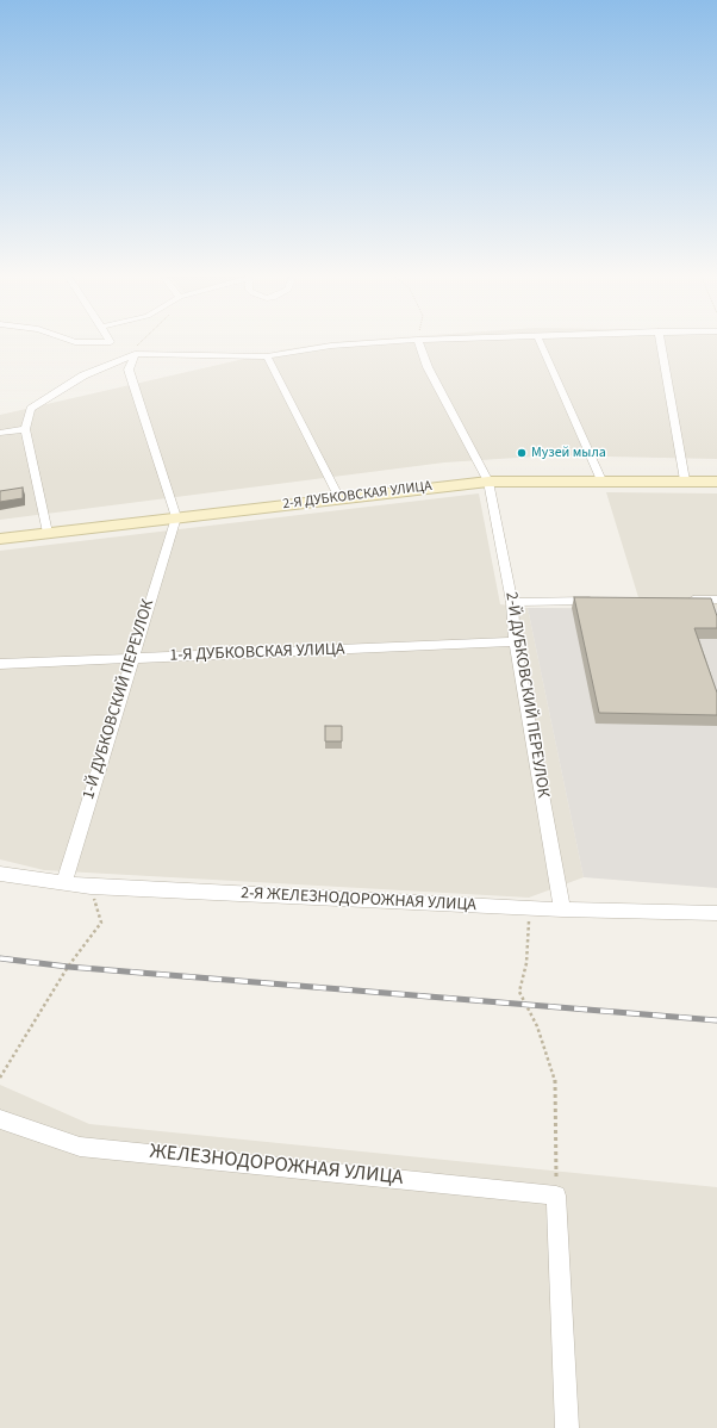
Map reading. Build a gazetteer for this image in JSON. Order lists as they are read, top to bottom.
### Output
{
  "streets": {
    "main road": ["2-Я ДУБКОВСКАЯ УЛИЦА"],
    "street": [
      "1-Я ДУБКОВСКАЯ УЛИЦА",
      "2-Й ДУБКОВСКИЙ ПЕРЕУЛОК",
      "1-Й ДУБКОВСКИЙ ПЕРЕУЛОК",
      "2-Я ЖЕЛЕЗНОДОРОЖНАЯ УЛИЦА",
      "ЖЕЛЕЗНОДОРОЖНАЯ УЛИЦА"
    ]
  },
  "crossings": [
    ["2-Я ДУБКОВСКАЯ УЛИЦА", "2-Й ДУБКОВСКИЙ ПЕРЕУЛОК"],
    ["2-Я ДУБКОВСКАЯ УЛИЦА", "1-Й ДУБКОВСКИЙ ПЕРЕУЛОК"],
    ["1-Я ДУБКОВСКАЯ УЛИЦА", "2-Й ДУБКОВСКИЙ ПЕРЕУЛОК"],
    ["1-Я ДУБКОВСКАЯ УЛИЦА", "1-Й ДУБКОВСКИЙ ПЕРЕУЛОК"],
    ["2-Й ДУБКОВСКИЙ ПЕРЕУЛОК", "2-Я ЖЕЛЕЗНОДОРОЖНАЯ УЛИЦА"],
    ["1-Й ДУБКОВСКИЙ ПЕРЕУЛОК", "2-Я ЖЕЛЕЗНОДОРОЖНАЯ УЛИЦА"]
  ],
  "places": ["Музей мыла"]
}
